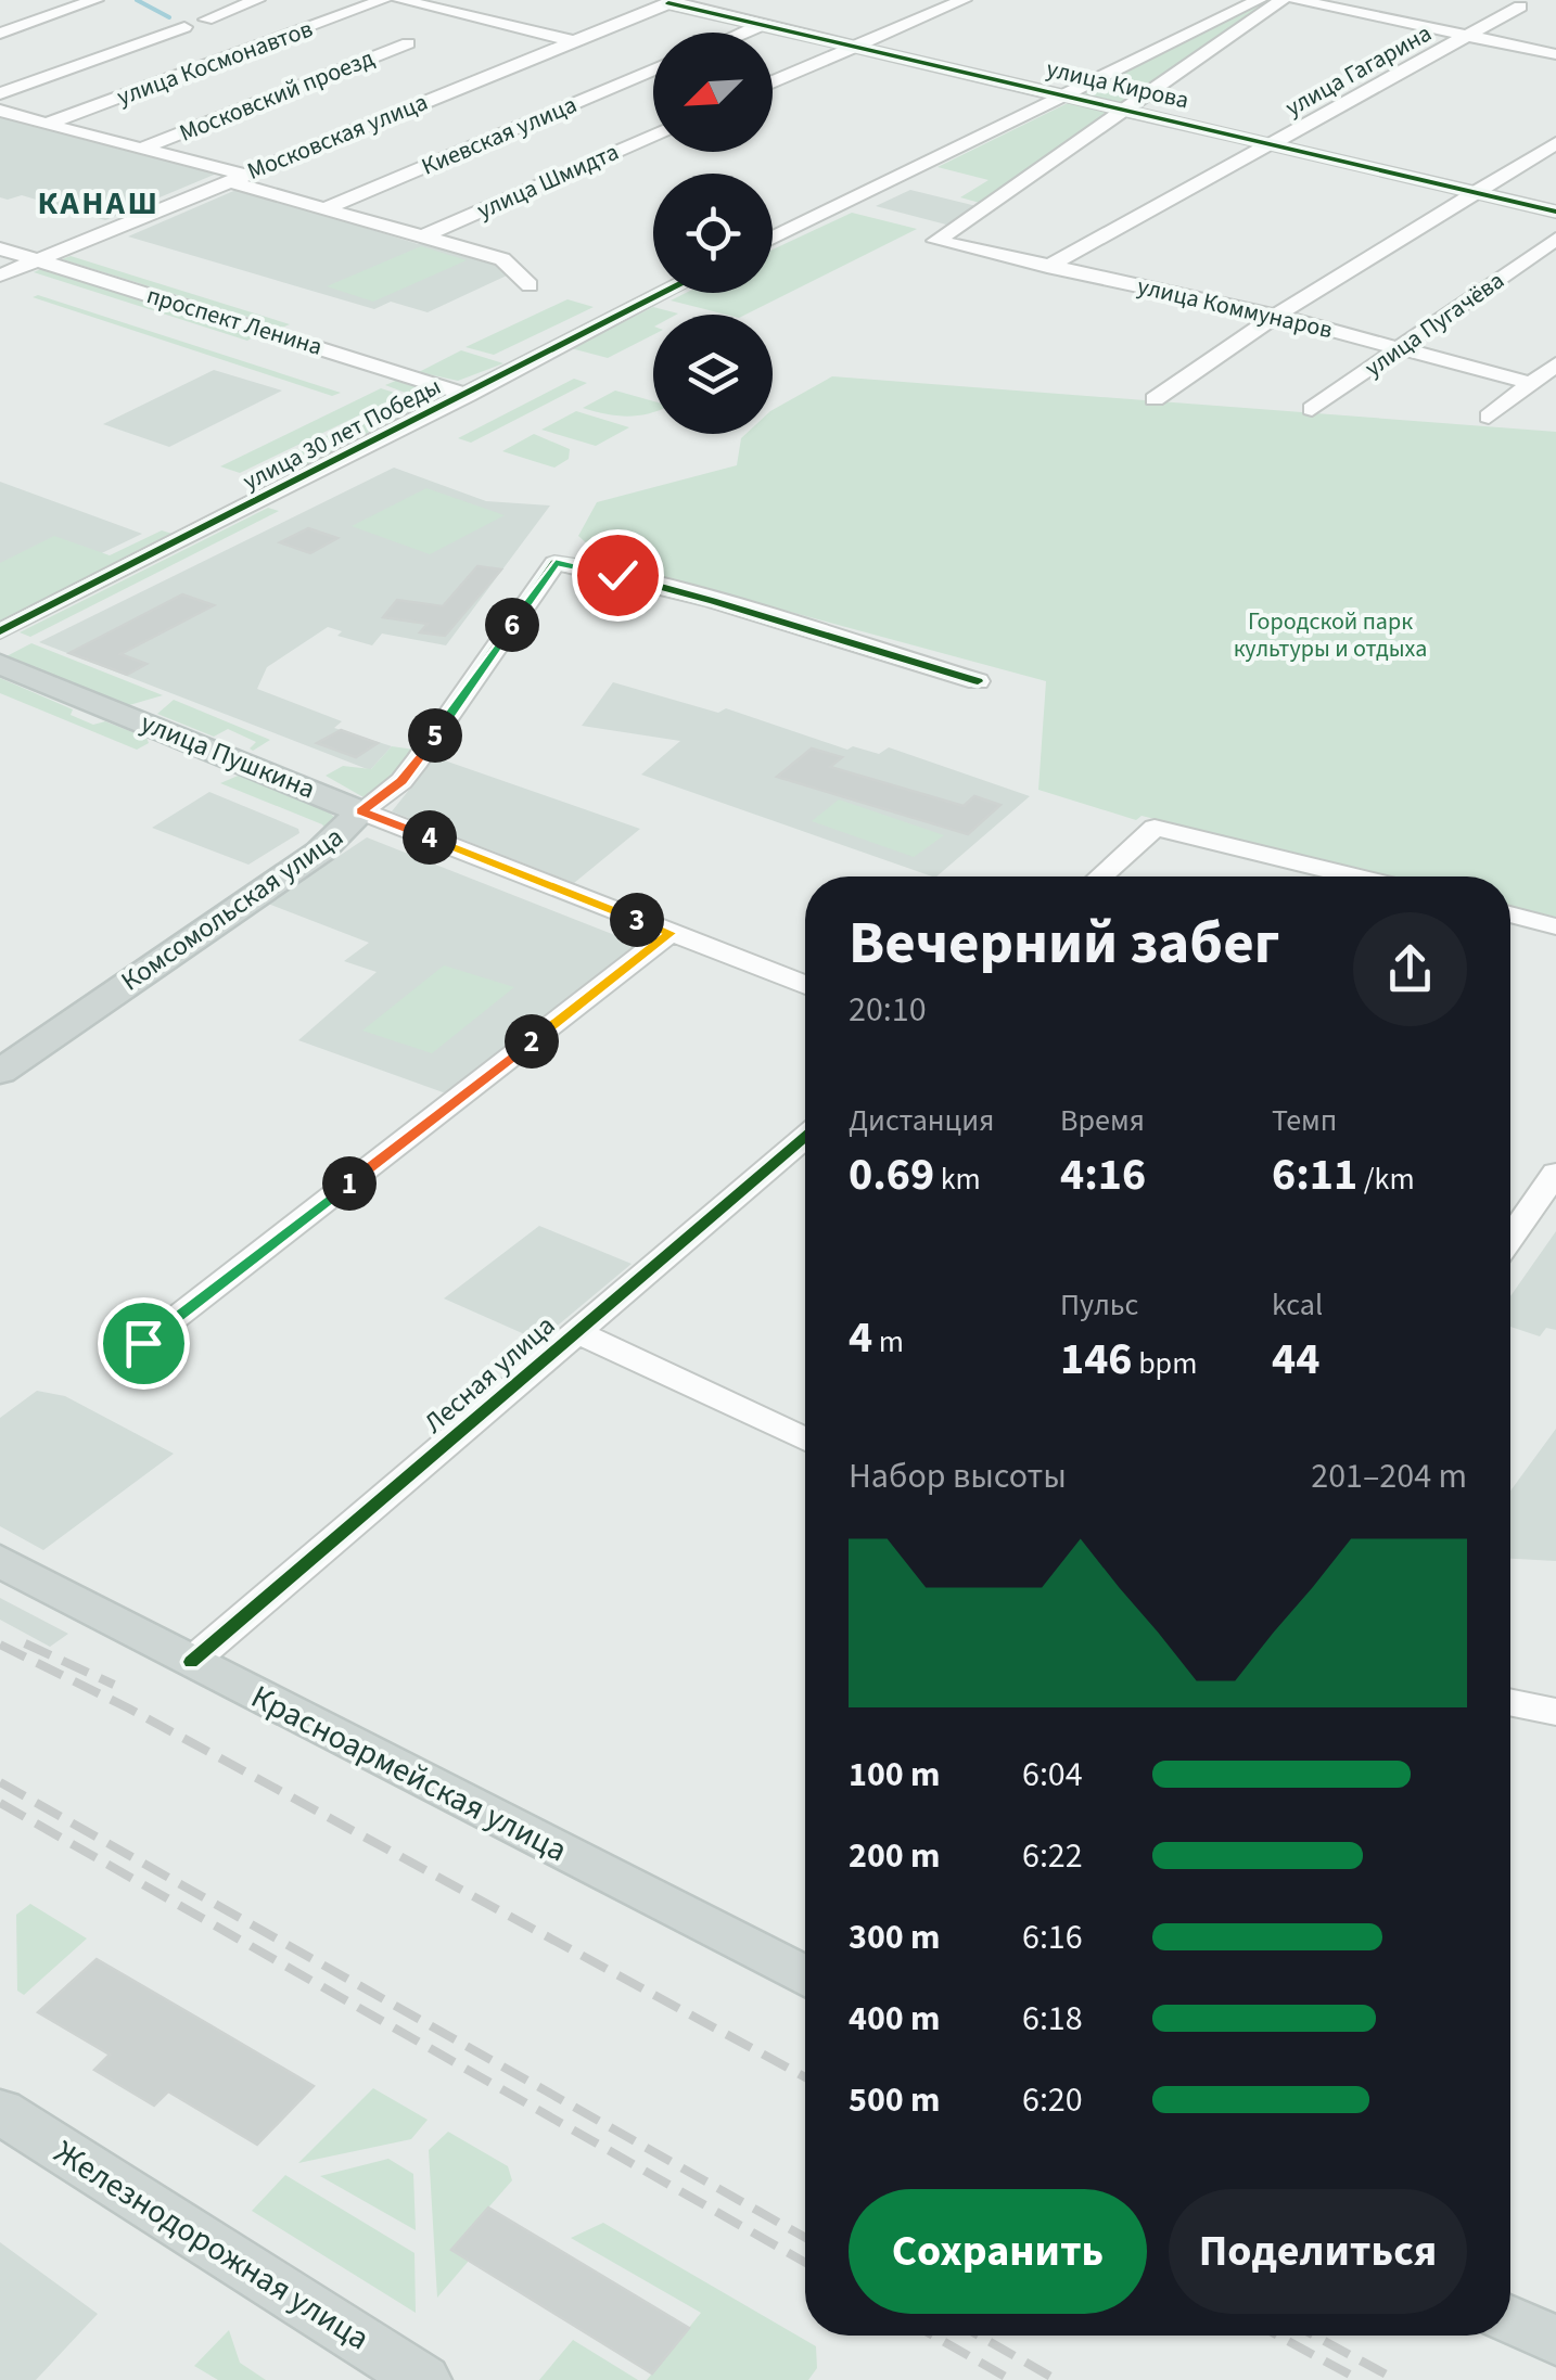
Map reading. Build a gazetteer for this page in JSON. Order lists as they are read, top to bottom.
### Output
{
  "streets": {
    "main road": [
      "улица Пушкина",
      "Комсомольская улица",
      "Красноармейская улица",
      "Железнодорожная улица"
    ],
    "street": [
      "улица Космонавтов",
      "улица Гагарина",
      "улица Кирова",
      "Московский проезд",
      "Киевская улица",
      "Московская улица",
      "улица Шмидта",
      "улица Коммунаров",
      "проспект Ленина",
      "улица Пугачёва",
      "улица 30 лет Победы",
      "Лесная улица"
    ]
  },
  "crossings": [
    ["улица Гагарина", "улица Кирова"],
    ["улица Гагарина", "улица Коммунаров"],
    ["улица Кирова", "Московская улица"],
    ["улица Кирова", "улица Коммунаров"],
    ["Московская улица", "проспект Ленина"],
    ["улица Коммунаров", "улица Пугачёва"],
    ["проспект Ленина", "улица 30 лет Победы"],
    ["улица Пушкина", "Комсомольская улица"],
    ["Лесная улица", "Красноармейская улица"]
  ],
  "districts": ["КАНАШ"],
  "parks": ["Городской парк культуры и отдыха"],
  "north": "bottom left",
  "page": {
    "pins": [
      "6",
      "5",
      "4",
      "3",
      "2",
      "1"
    ],
    "heading": ["Вечерний забег", "20:10"],
    "stats": [
      ["Дистанция", "0.69 km"],
      ["Время", "4:16"],
      ["Темп", "6:11 /km"],
      ["4 m"],
      ["Пульс", "146 bpm"],
      ["kcal", "44"]
    ],
    "chart": ["Набор высоты", "201–204 m"],
    "list": [
      {
        "name": "100 m",
        "note": "6:04"
      },
      {
        "name": "200 m",
        "note": "6:22"
      },
      {
        "name": "300 m",
        "note": "6:16"
      },
      {
        "name": "400 m",
        "note": "6:18"
      },
      {
        "name": "500 m",
        "note": "6:20"
      }
    ],
    "buttons": ["Сохранить", "Поделиться"]
  }
}
